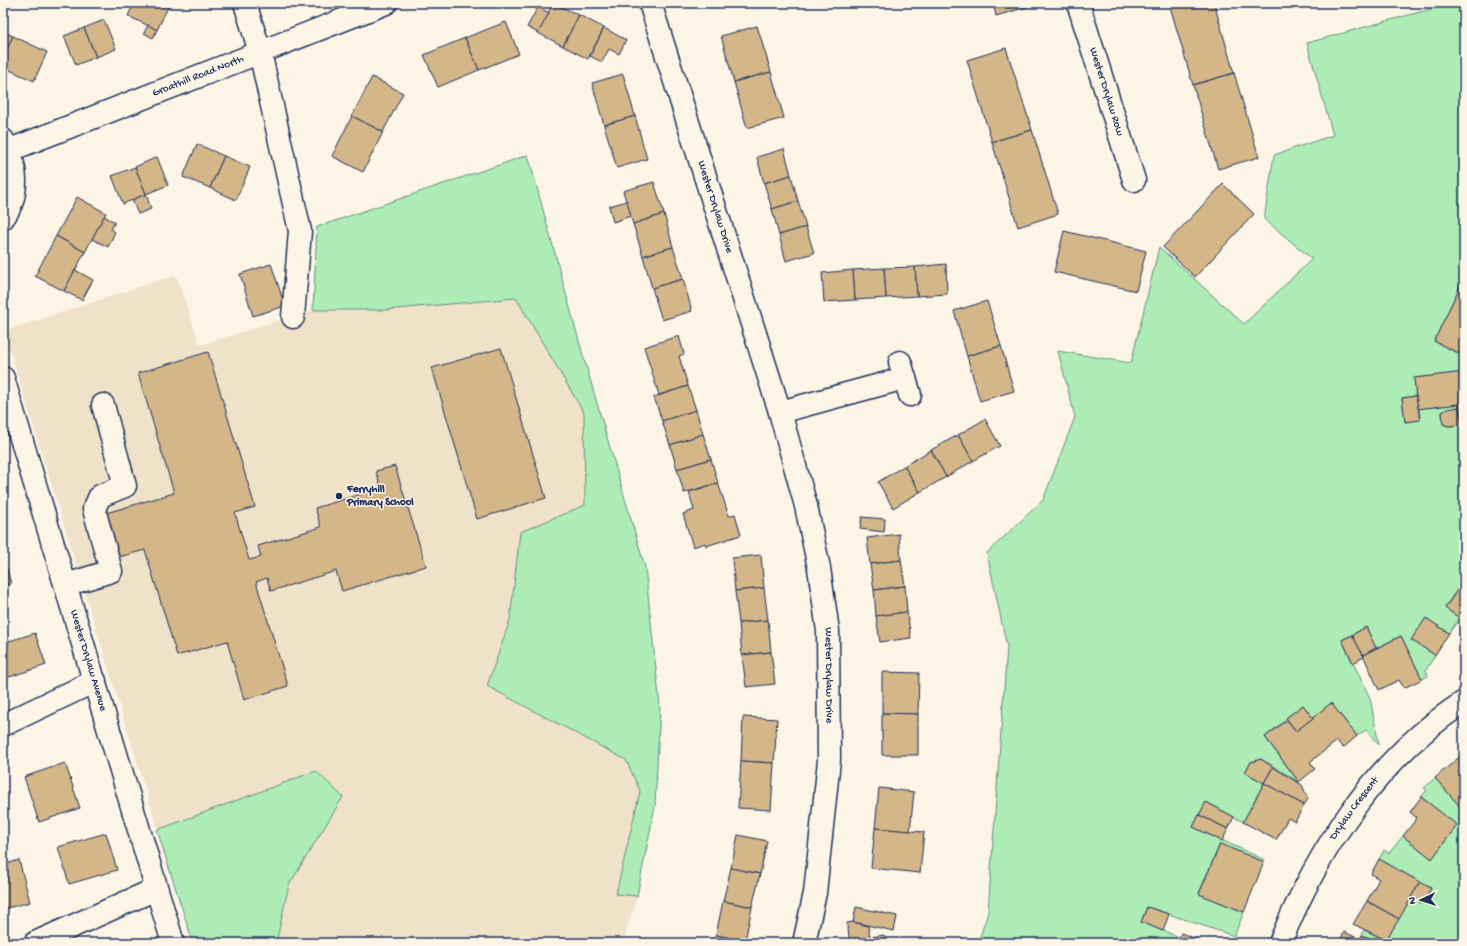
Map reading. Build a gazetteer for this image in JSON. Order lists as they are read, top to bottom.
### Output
{
  "streets": {
    "street": [
      "Groathill Road North",
      "Wester Drylaw Row",
      "Wester Drylaw Drive",
      "Wester Drylaw Avenue",
      "Drylaw Crescent"
    ]
  },
  "places": ["Ferryhill Primary School"],
  "north": "left"
}
